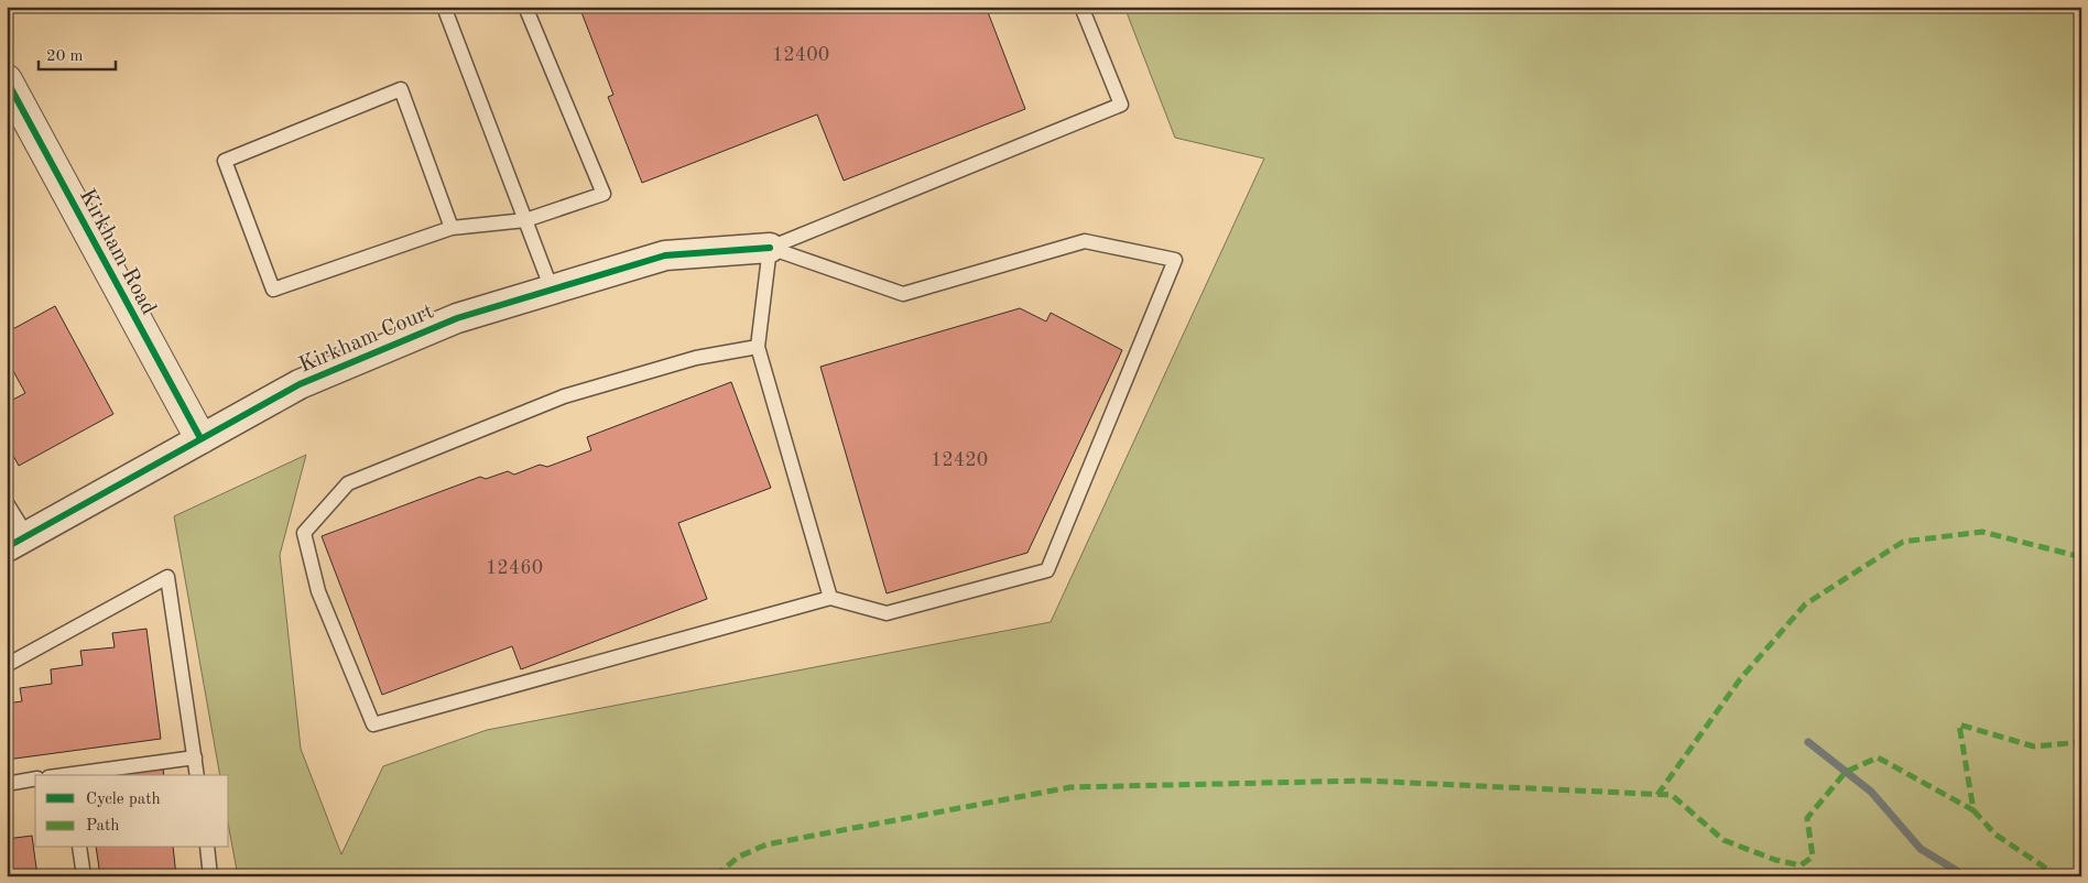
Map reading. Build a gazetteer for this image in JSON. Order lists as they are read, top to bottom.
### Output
{
  "streets": {
    "street": ["Kirkham Road", "Kirkham Court"]
  },
  "crossings": [
    ["Kirkham Road", "Kirkham Court"]
  ],
  "house_numbers": ["12400", "12420", "12460"],
  "legend": ["Cycle path", "Path"],
  "scale_bar": "20 m"
}
